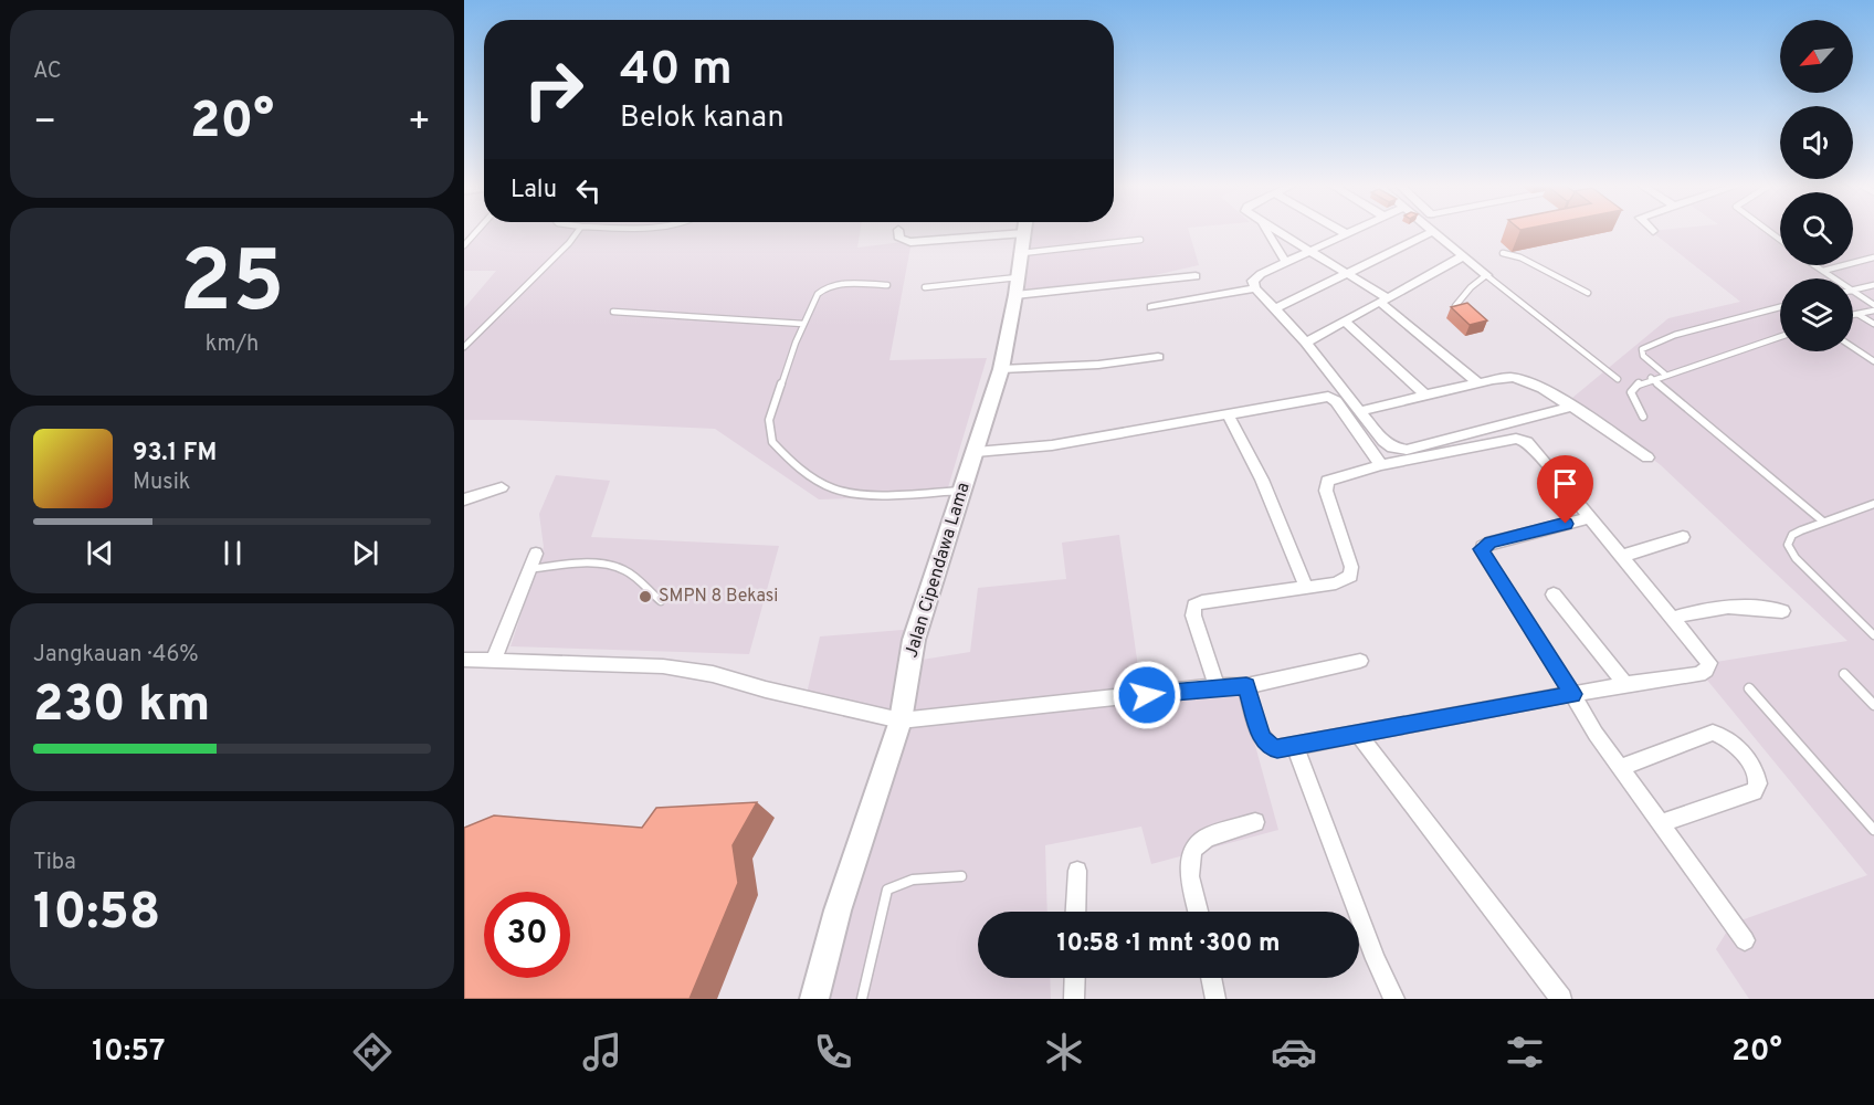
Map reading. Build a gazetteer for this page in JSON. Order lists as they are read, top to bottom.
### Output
{
  "streets": {
    "street": ["Jalan Cipendawa Lama"]
  },
  "places": ["SMPN 8 Bekasi"],
  "north": "bottom left",
  "page": {
    "tile": [
      "AC",
      ["25", "km/h"],
      ["Jangkauan · 46%", "230 km"],
      ["Tiba", "10:58"]
    ],
    "turn": ["40 m", "Belok kanan"],
    "heat": ["−", "20°", "+"],
    "then": "Lalu",
    "song": ["93.1 FM", "Musik"],
    "limit": "30",
    "trip": "10:58 · 1 mnt · 300 m",
    "tabs": ["10:57", "20°"]
  }
}
